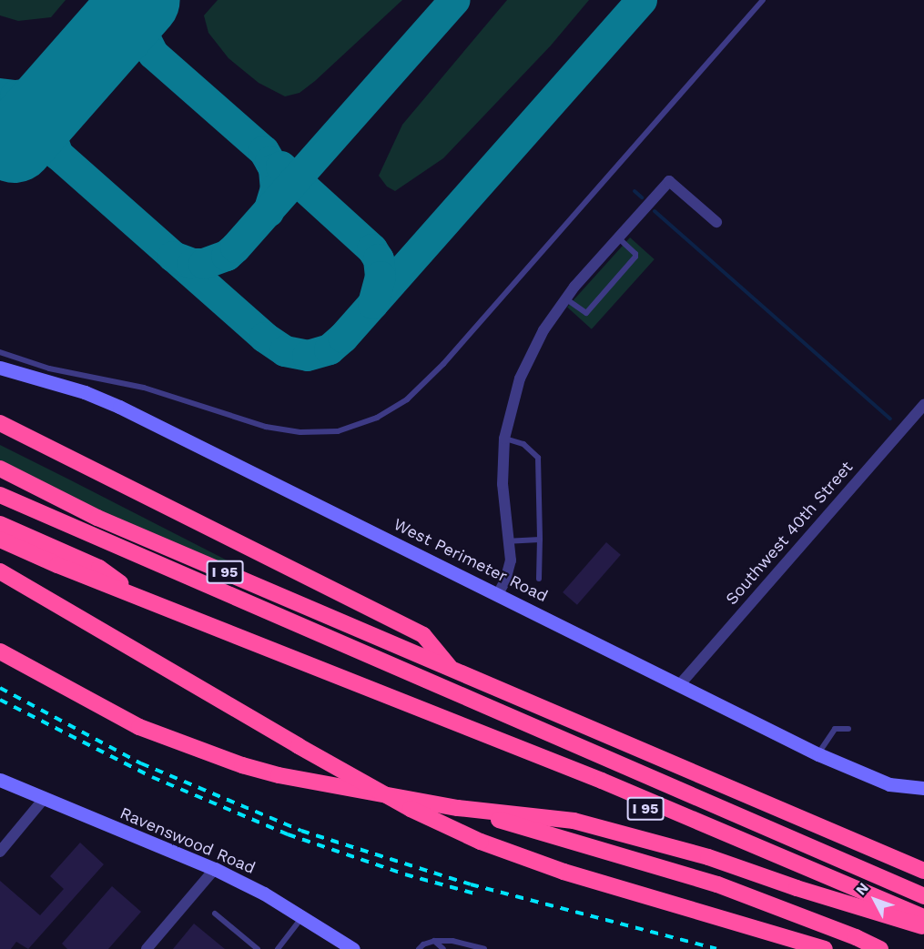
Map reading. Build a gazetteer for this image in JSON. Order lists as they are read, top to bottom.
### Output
{
  "streets": {
    "highway": ["I 95"],
    "street": ["Southwest 40th Street", "West Perimeter Road", "Ravenswood Road"]
  },
  "crossings": [
    ["Southwest 40th Street", "West Perimeter Road"]
  ],
  "north": "top left"
}
